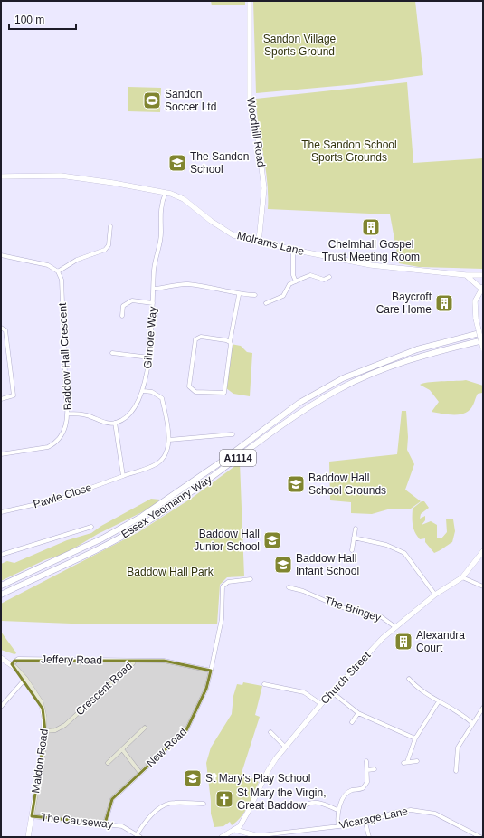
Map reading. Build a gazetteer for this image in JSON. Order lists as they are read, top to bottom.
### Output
{
  "streets": {
    "main road": ["A1114", "Essex Yeomanry Way"],
    "street": [
      "Woodhill Road",
      "Molrams Lane",
      "Gilmore Way",
      "Baddow Hall Crescent",
      "Pawle Close",
      "The Bringey",
      "Jeffery Road",
      "Church Street",
      "Crescent Road",
      "New Road",
      "Maldon Road",
      "Vicarage Lane",
      "The Causeway"
    ]
  },
  "crossings": [
    ["Woodhill Road", "Molrams Lane"],
    ["Molrams Lane", "Gilmore Way"],
    ["The Bringey", "Church Street"],
    ["Jeffery Road", "Crescent Road"],
    ["Jeffery Road", "Maldon Road"],
    ["Crescent Road", "New Road"],
    ["Crescent Road", "Maldon Road"],
    ["New Road", "The Causeway"],
    ["Maldon Road", "The Causeway"]
  ],
  "parks": ["Sandon Village Sports Ground", "The Sandon School Sports Grounds", "Baddow Hall Park"],
  "places": {
    "sports": ["Sandon Soccer Ltd"],
    "school or university": [
      "The Sandon School",
      "Baddow Hall School Grounds",
      "Baddow Hall Junior School",
      "Baddow Hall Infant School",
      "St Mary's Play School"
    ],
    "building": ["Chelmhall Gospel Trust Meeting Room", "Baycroft Care Home", "Alexandra Court"],
    "church": ["St Mary the Virgin, Great Baddow"]
  },
  "scale_bar": "100 m"
}
